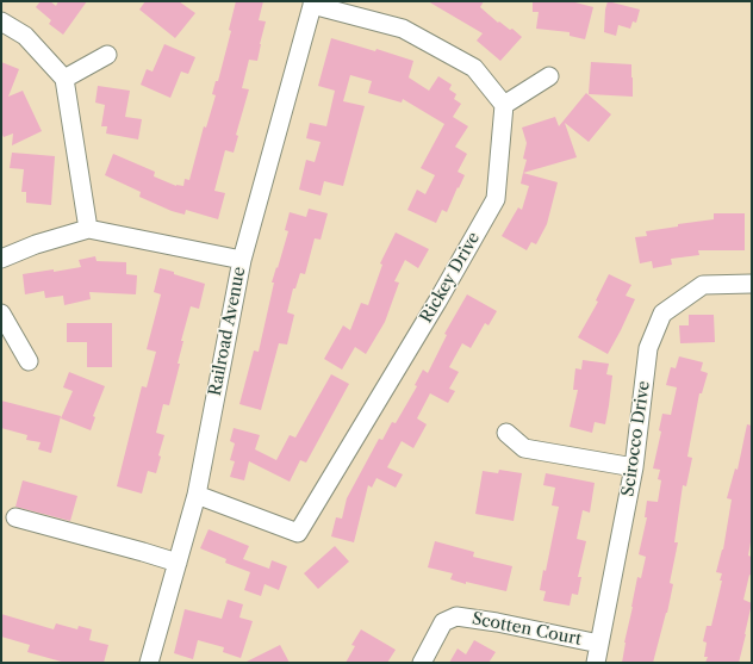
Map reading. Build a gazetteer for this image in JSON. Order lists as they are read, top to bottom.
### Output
{
  "streets": {
    "street": [
      "Rickey Drive",
      "Railroad Avenue",
      "Scirocco Drive",
      "Scotten Court"
    ]
  },
  "crossings": [
    ["Rickey Drive", "Railroad Avenue"],
    ["Scirocco Drive", "Scotten Court"]
  ]
}
